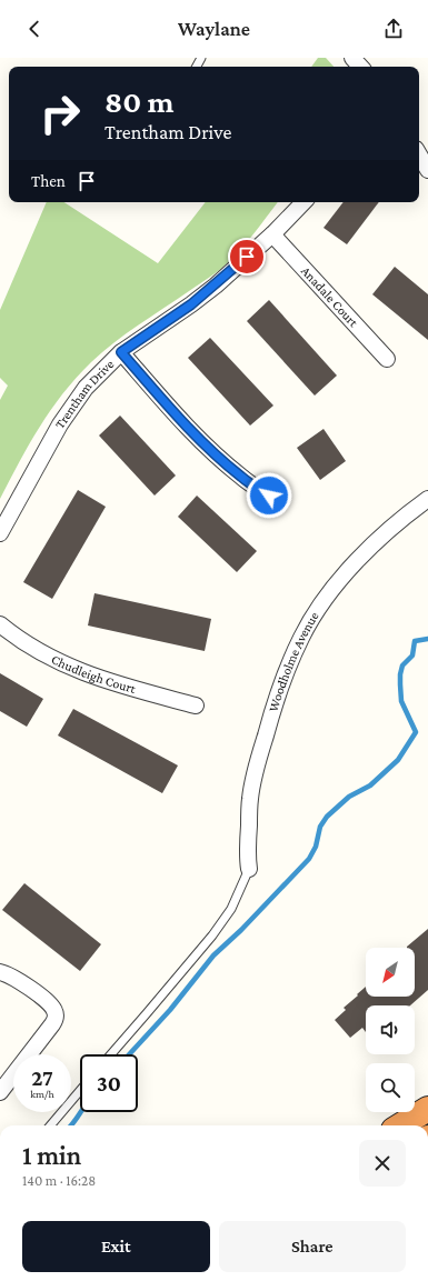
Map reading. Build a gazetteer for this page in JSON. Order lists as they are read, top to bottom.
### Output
{
  "streets": {
    "street": [
      "Anadale Court",
      "Trentham Drive",
      "Woodholme Avenue",
      "Chudleigh Court"
    ]
  },
  "crossings": [
    ["Anadale Court", "Trentham Drive"]
  ],
  "north": "bottom left",
  "page": {
    "header": "Waylane",
    "turn": ["80 m", "Trentham Drive"],
    "then": "Then",
    "speed": "27 km/h",
    "limit": "30",
    "heading": ["1 min", "140 m · 16:28"],
    "buttons": ["Exit", "Share"]
  }
}
